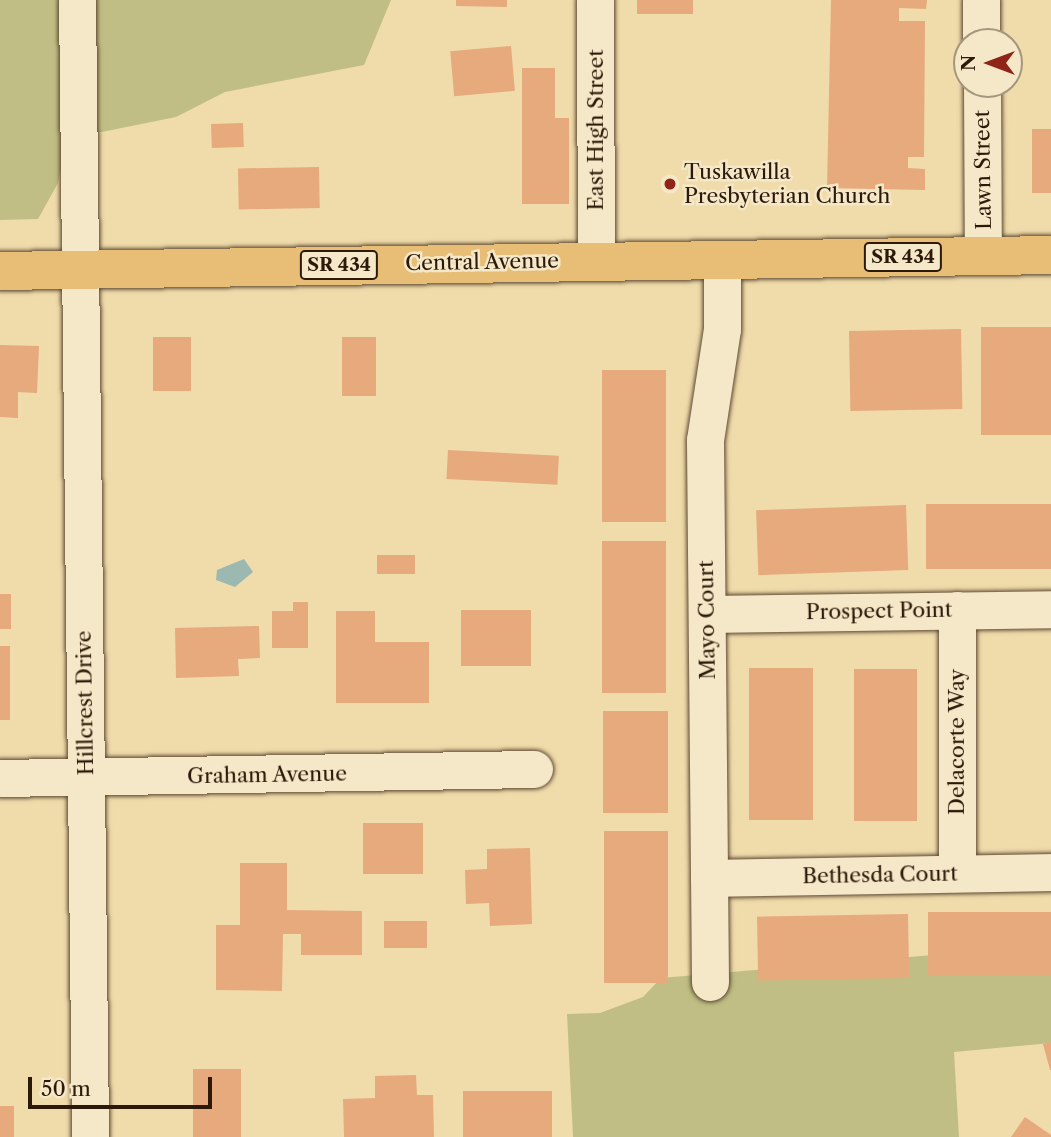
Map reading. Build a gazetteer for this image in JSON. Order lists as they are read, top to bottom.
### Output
{
  "streets": {
    "main road": ["SR 434", "Central Avenue"],
    "street": [
      "East High Street",
      "Lawn Street",
      "Prospect Point",
      "Mayo Court",
      "Hillcrest Drive",
      "Delacorte Way",
      "Graham Avenue",
      "Bethesda Court"
    ]
  },
  "crossings": [
    ["East High Street", "Central Avenue"],
    ["Lawn Street", "SR 434"],
    ["SR 434", "Central Avenue"],
    ["SR 434", "Mayo Court"],
    ["Central Avenue", "Mayo Court"],
    ["Central Avenue", "Hillcrest Drive"],
    ["Prospect Point", "Mayo Court"],
    ["Prospect Point", "Delacorte Way"],
    ["Mayo Court", "Bethesda Court"],
    ["Hillcrest Drive", "Graham Avenue"],
    ["Delacorte Way", "Bethesda Court"]
  ],
  "places": ["Tuskawilla Presbyterian Church"],
  "scale_bar": "50 m",
  "north": "left"
}
